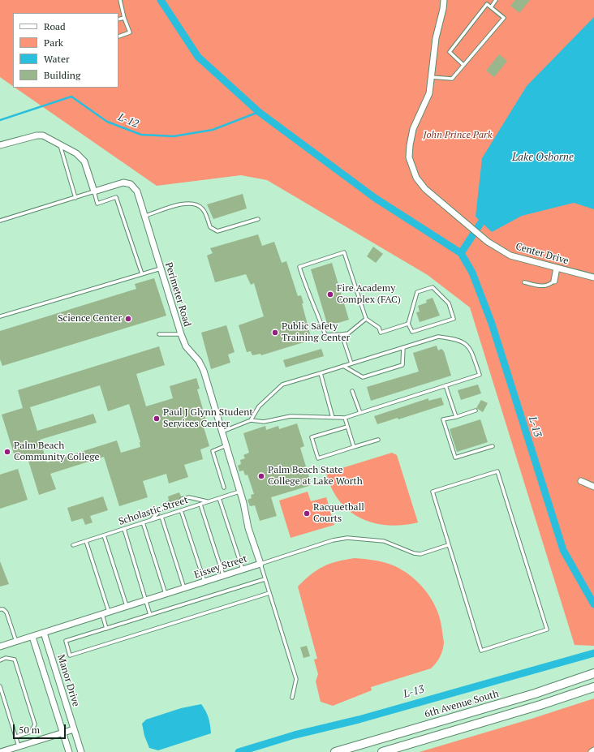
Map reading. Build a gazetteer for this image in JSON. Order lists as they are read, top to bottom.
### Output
{
  "streets": {
    "street": [
      "Center Drive",
      "Perimeter Road",
      "Eissey Street",
      "Manor Drive",
      "6th Avenue South"
    ],
    "lane": ["Scholastic Street"]
  },
  "crossings": [
    ["Perimeter Road", "Scholastic Street"],
    ["Perimeter Road", "Eissey Street"],
    ["Eissey Street", "Manor Drive"]
  ],
  "water": ["L-12", "Lake Osborne", "L-13"],
  "parks": ["John Prince Park"],
  "places": [
    "Fire Academy Complex (FAC)",
    "Science Center",
    "Public Safety Training Center",
    "Paul J Glynn Student Services Center",
    "Palm Beach Community College",
    "Palm Beach State College at Lake Worth",
    "Racquetball Courts"
  ],
  "legend": [
    "Road",
    "Park",
    "Water",
    "Building"
  ],
  "scale_bar": "50 m"
}
